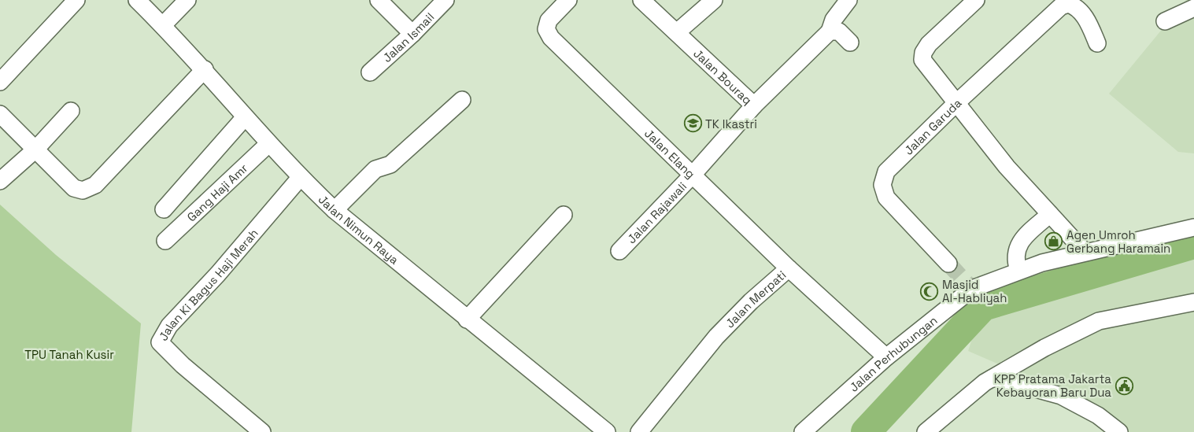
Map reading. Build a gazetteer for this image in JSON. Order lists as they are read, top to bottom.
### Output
{
  "streets": {
    "street": [
      "Jalan Ismail",
      "Jalan Bouraq",
      "Jalan Garuda",
      "Jalan Elang",
      "Gang Haji Amr",
      "Jalan Rajawali",
      "Jalan Nimun Raya",
      "Jalan Ki Bagus Haji Merah",
      "Jalan Merpati",
      "Jalan Perhubungan"
    ]
  },
  "crossings": [
    ["Jalan Bouraq", "Jalan Elang"],
    ["Jalan Bouraq", "Jalan Rajawali"],
    ["Jalan Garuda", "Jalan Perhubungan"],
    ["Jalan Elang", "Jalan Rajawali"],
    ["Jalan Elang", "Jalan Merpati"],
    ["Gang Haji Amr", "Jalan Nimun Raya"],
    ["Jalan Nimun Raya", "Jalan Ki Bagus Haji Merah"],
    ["Jalan Merpati", "Jalan Perhubungan"]
  ],
  "parks": ["TPU Tanah Kusir"],
  "places": {
    "school or university": ["TK Ikastri"],
    "shop": ["Agen Umroh Gerbang Haramain"],
    "mosque": ["Masjid Al-Habliyah"],
    "public building": ["KPP Pratama Jakarta Kebayoran Baru Dua"]
  }
}
